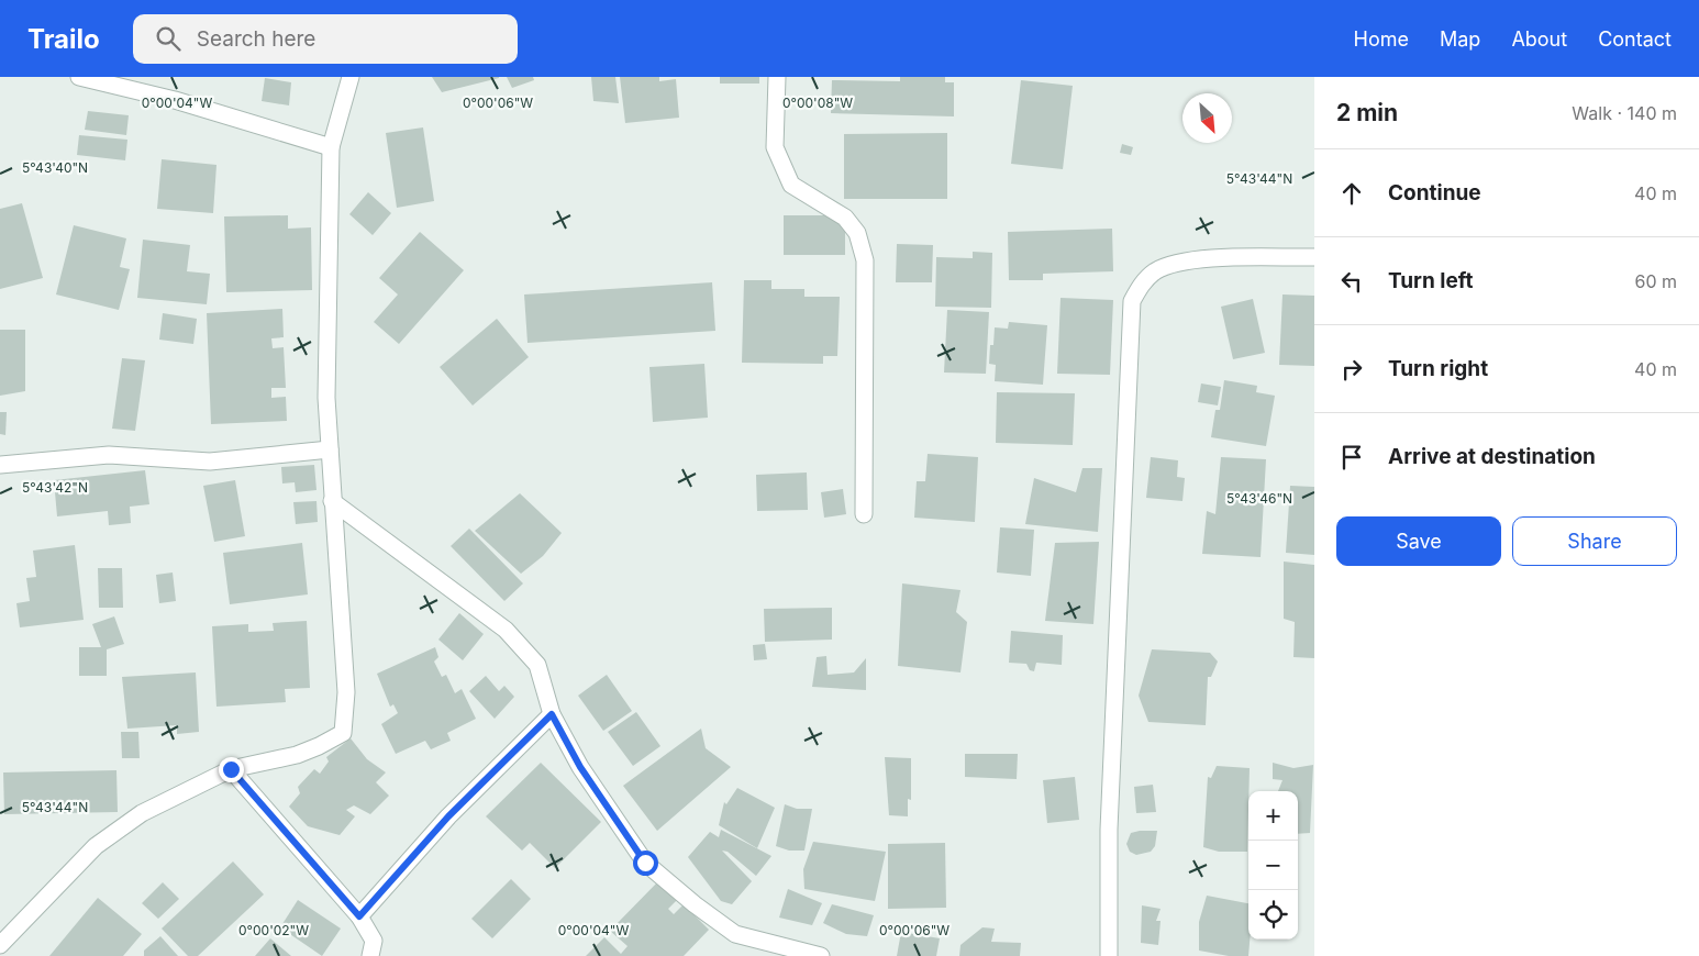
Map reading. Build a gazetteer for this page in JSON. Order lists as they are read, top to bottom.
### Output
{
  "north": "bottom right",
  "page": {
    "header": "Trailo",
    "search": "Search here",
    "nav": [
      "Home",
      "Map",
      "About",
      "Contact"
    ],
    "heading": ["2 min", "Walk · 140 m"],
    "list": [
      ["Continue", "40 m"],
      ["Turn left", "60 m"],
      ["Turn right", "40 m"],
      "Arrive at destination"
    ],
    "buttons": ["Save", "Share"],
    "map_buttons": ["+", "−"]
  },
  "coordinates": [
    "0°00'04\"W",
    "0°00'06\"W",
    "0°00'08\"W",
    "5°43'40\"N",
    "5°43'44\"N",
    "5°43'42\"N",
    "5°43'46\"N",
    "0°00'02\"W"
  ]
}
